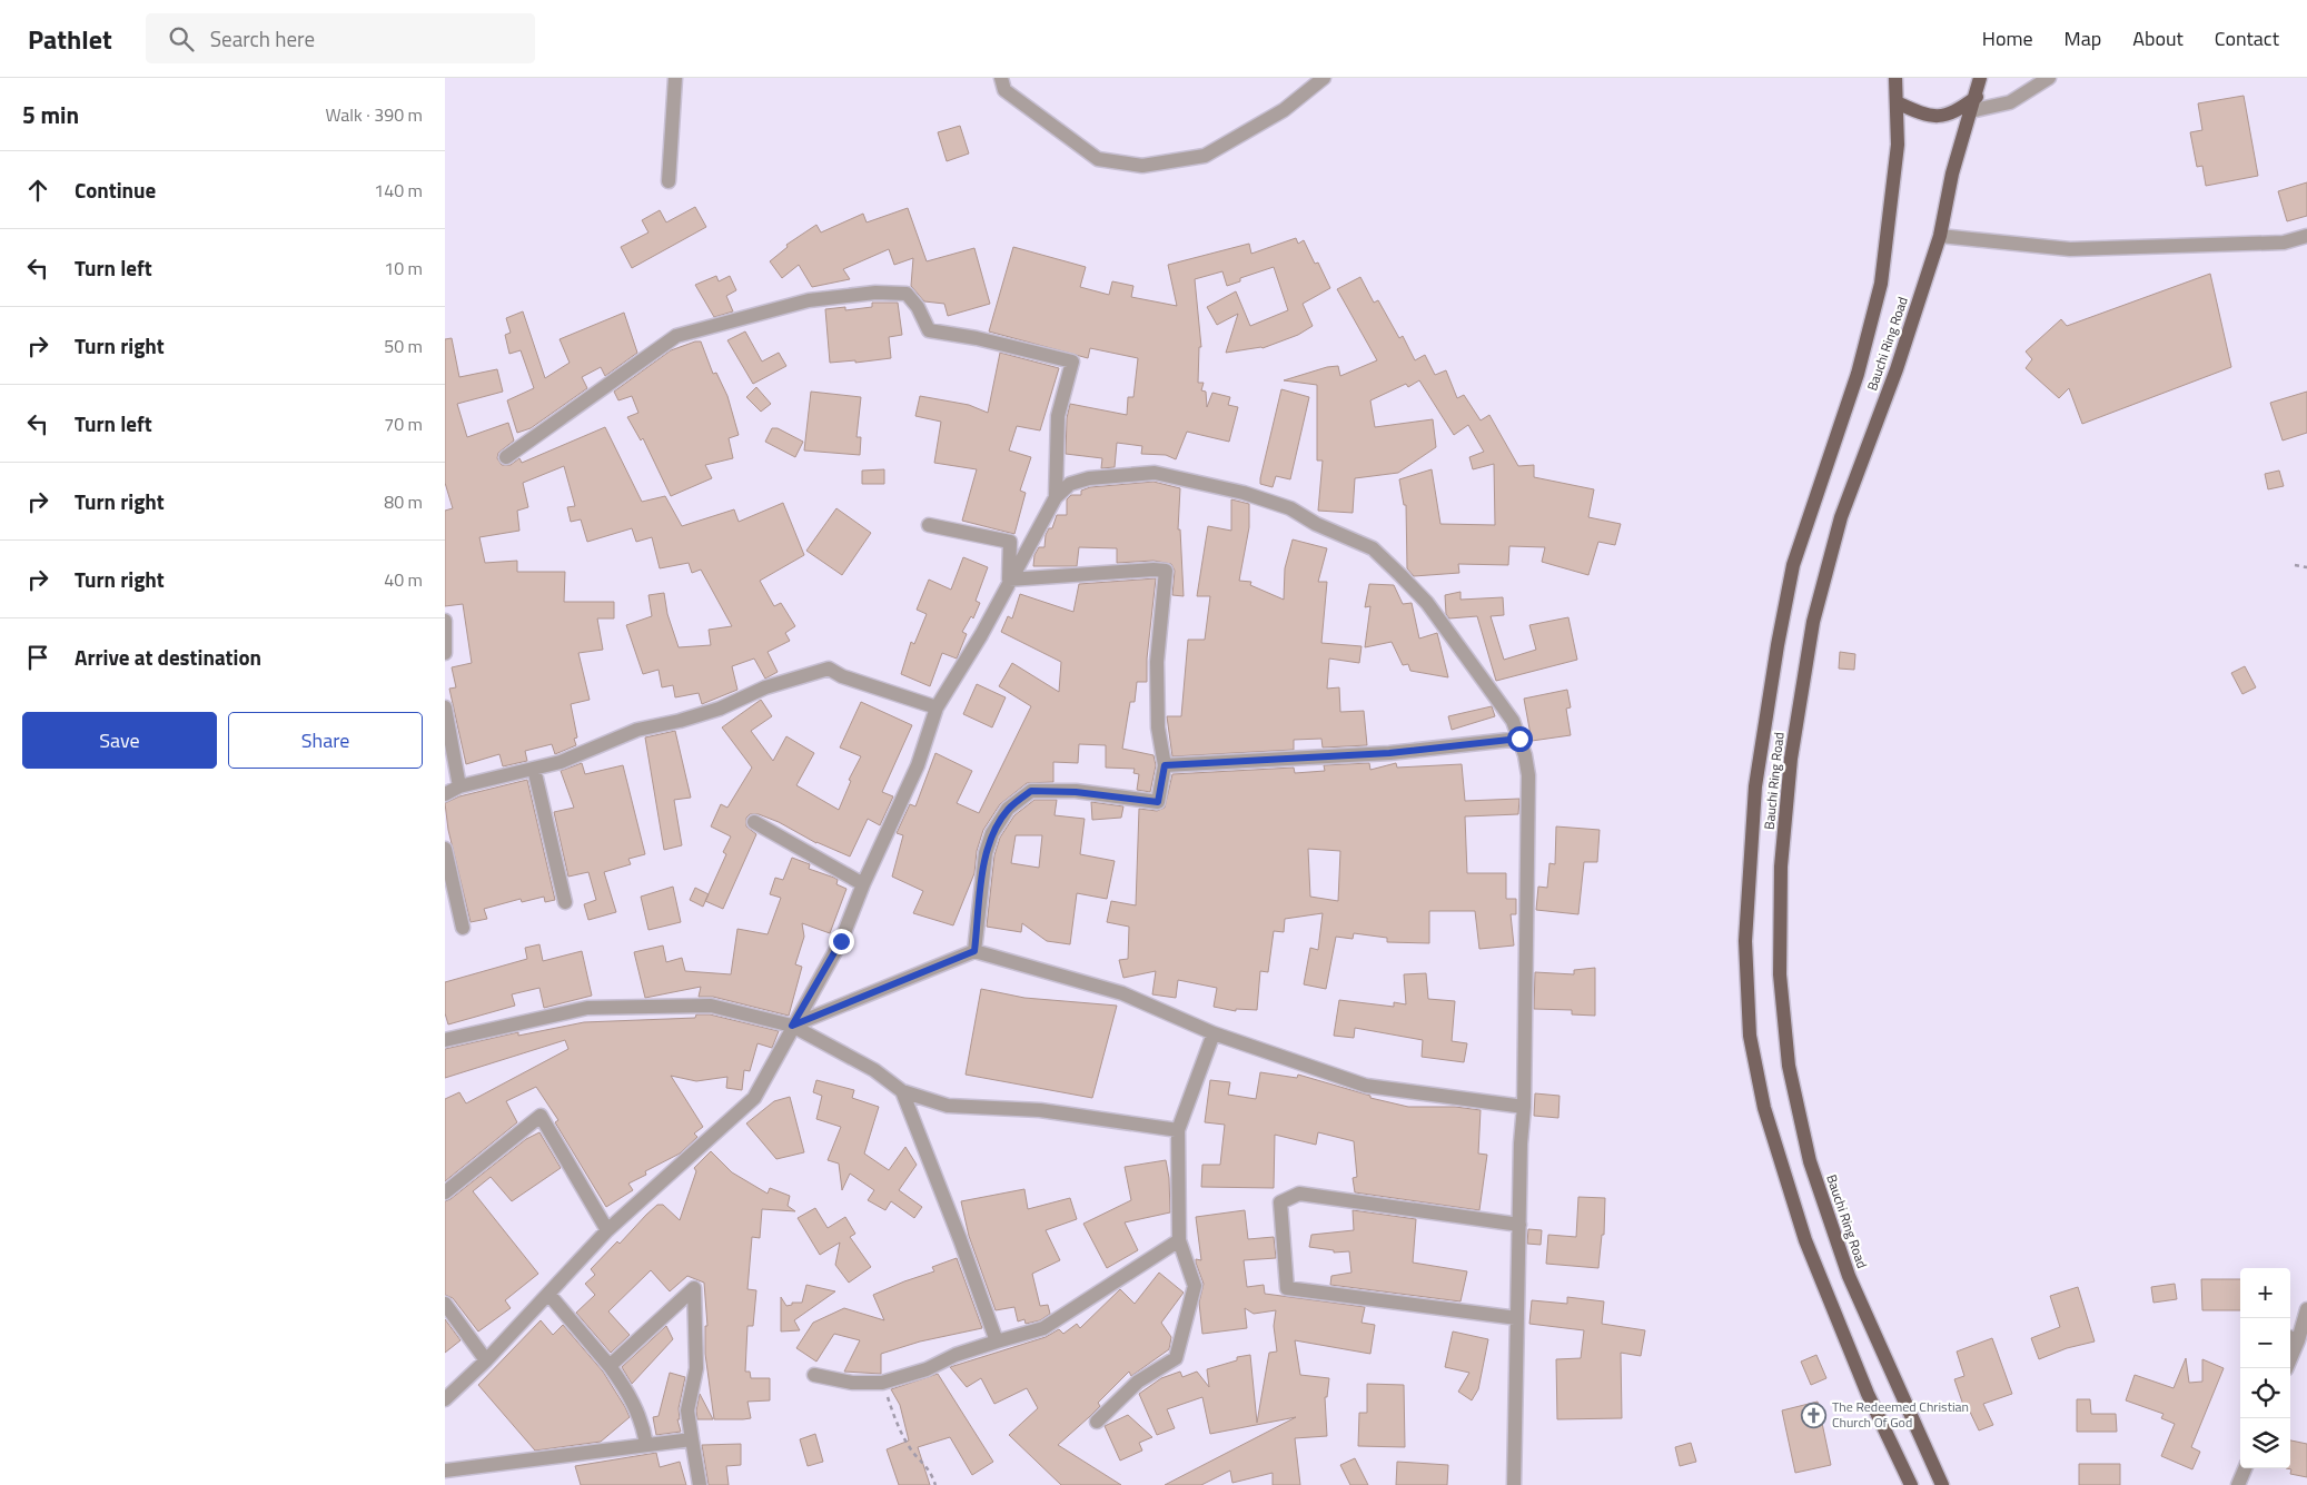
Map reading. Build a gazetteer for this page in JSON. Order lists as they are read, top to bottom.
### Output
{
  "streets": {
    "main road": ["Bauchi Ring Road"]
  },
  "places": {
    "church": ["The Redeemed Christian Church Of God"]
  },
  "page": {
    "header": "Pathlet",
    "search": "Search here",
    "nav": [
      "Home",
      "Map",
      "About",
      "Contact"
    ],
    "heading": ["5 min", "Walk · 390 m"],
    "list": [
      ["Continue", "140 m"],
      ["Turn left", "10 m"],
      ["Turn right", "50 m"],
      ["Turn left", "70 m"],
      ["Turn right", "80 m"],
      ["Turn right", "40 m"],
      "Arrive at destination"
    ],
    "buttons": ["Save", "Share"],
    "map_buttons": ["+", "−"]
  }
}
